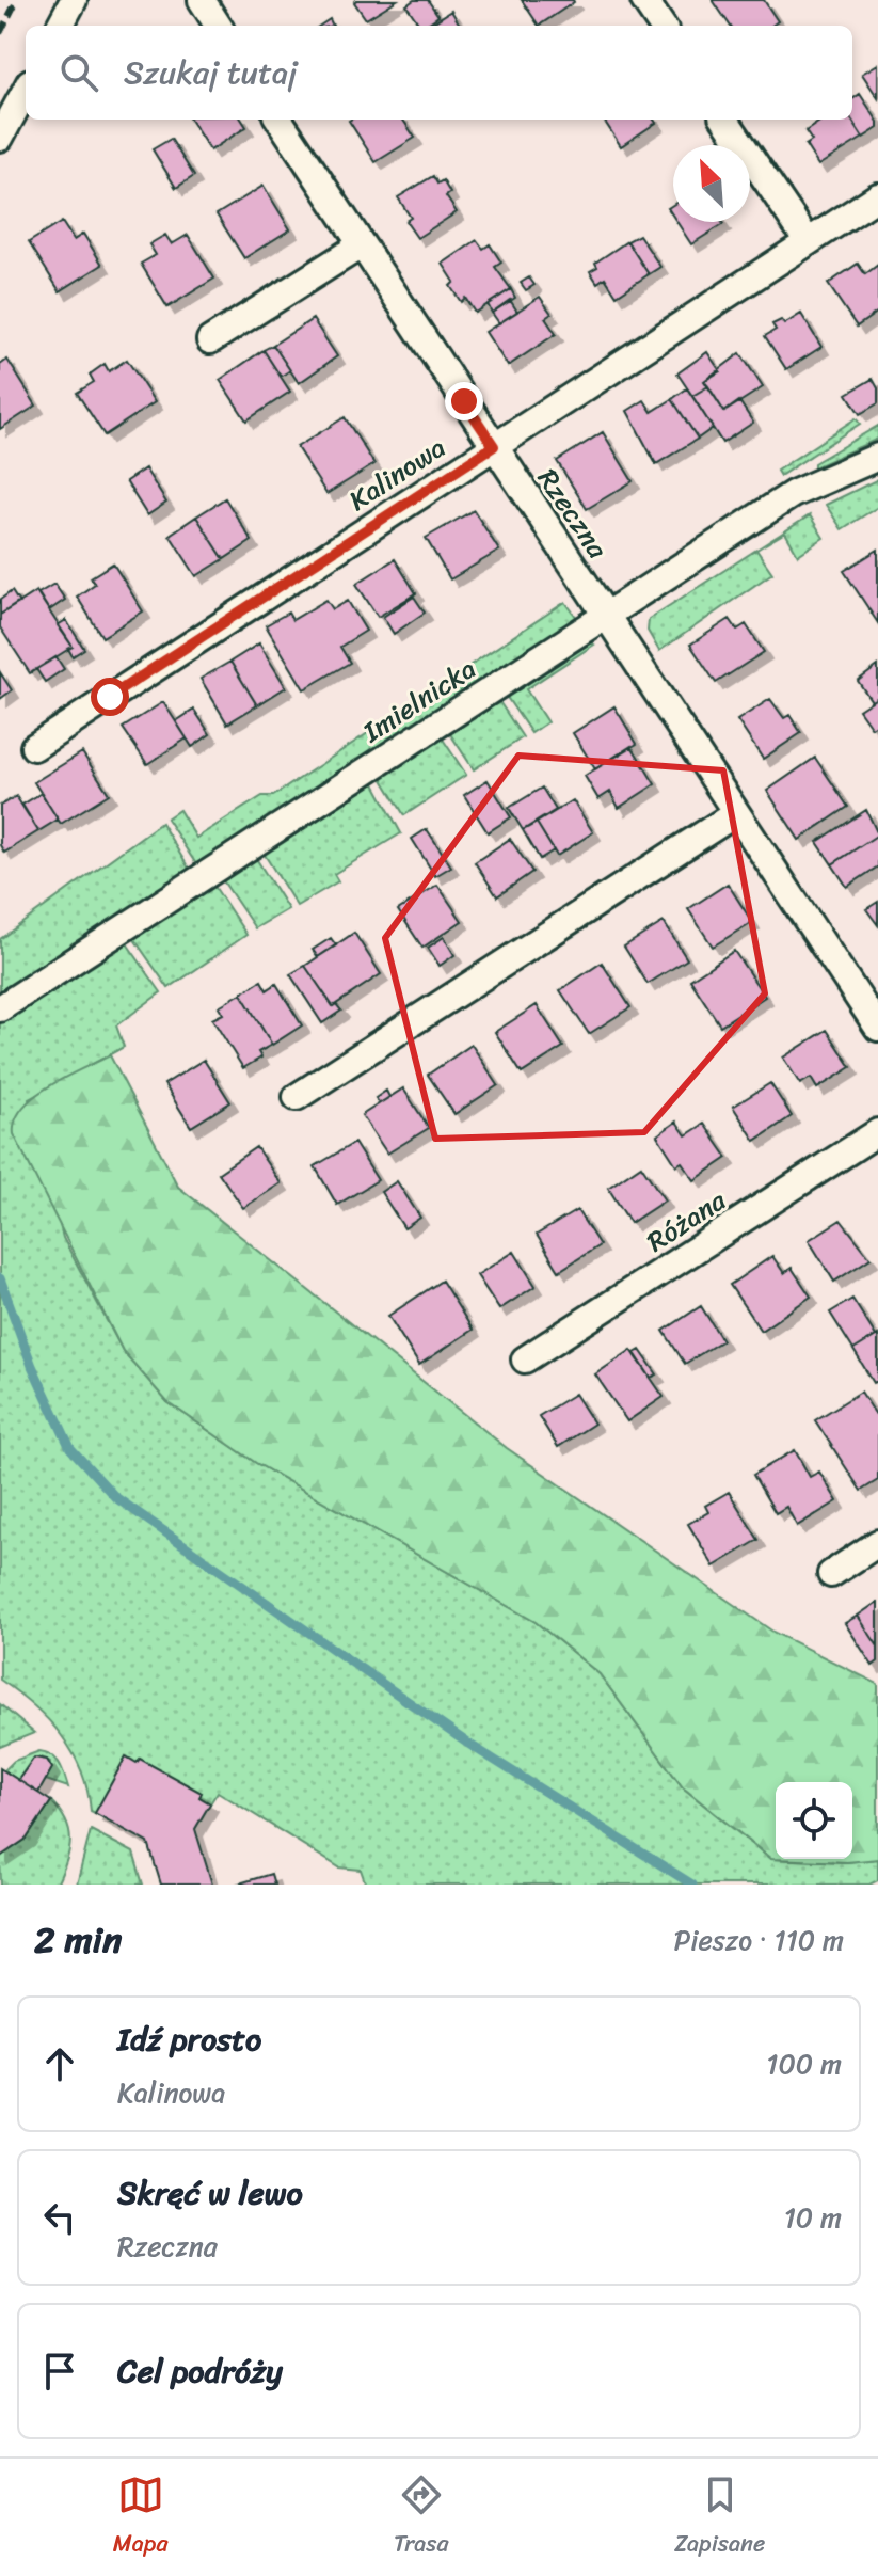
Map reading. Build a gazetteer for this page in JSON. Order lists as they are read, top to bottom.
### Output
{
  "streets": {
    "street": [
      "Kalinowa",
      "Rzeczna",
      "Imielnicka",
      "Różana"
    ]
  },
  "crossings": [
    ["Kalinowa", "Rzeczna"],
    ["Rzeczna", "Imielnicka"]
  ],
  "north": "top left",
  "page": {
    "search": "Szukaj tutaj",
    "heading": ["2 min", "Pieszo · 110 m"],
    "list": [
      ["Idź prosto", "Kalinowa", "100 m"],
      ["Skręć w lewo", "Rzeczna", "10 m"],
      "Cel podróży"
    ],
    "nav": ["Mapa", "Trasa", "Zapisane"]
  }
}
